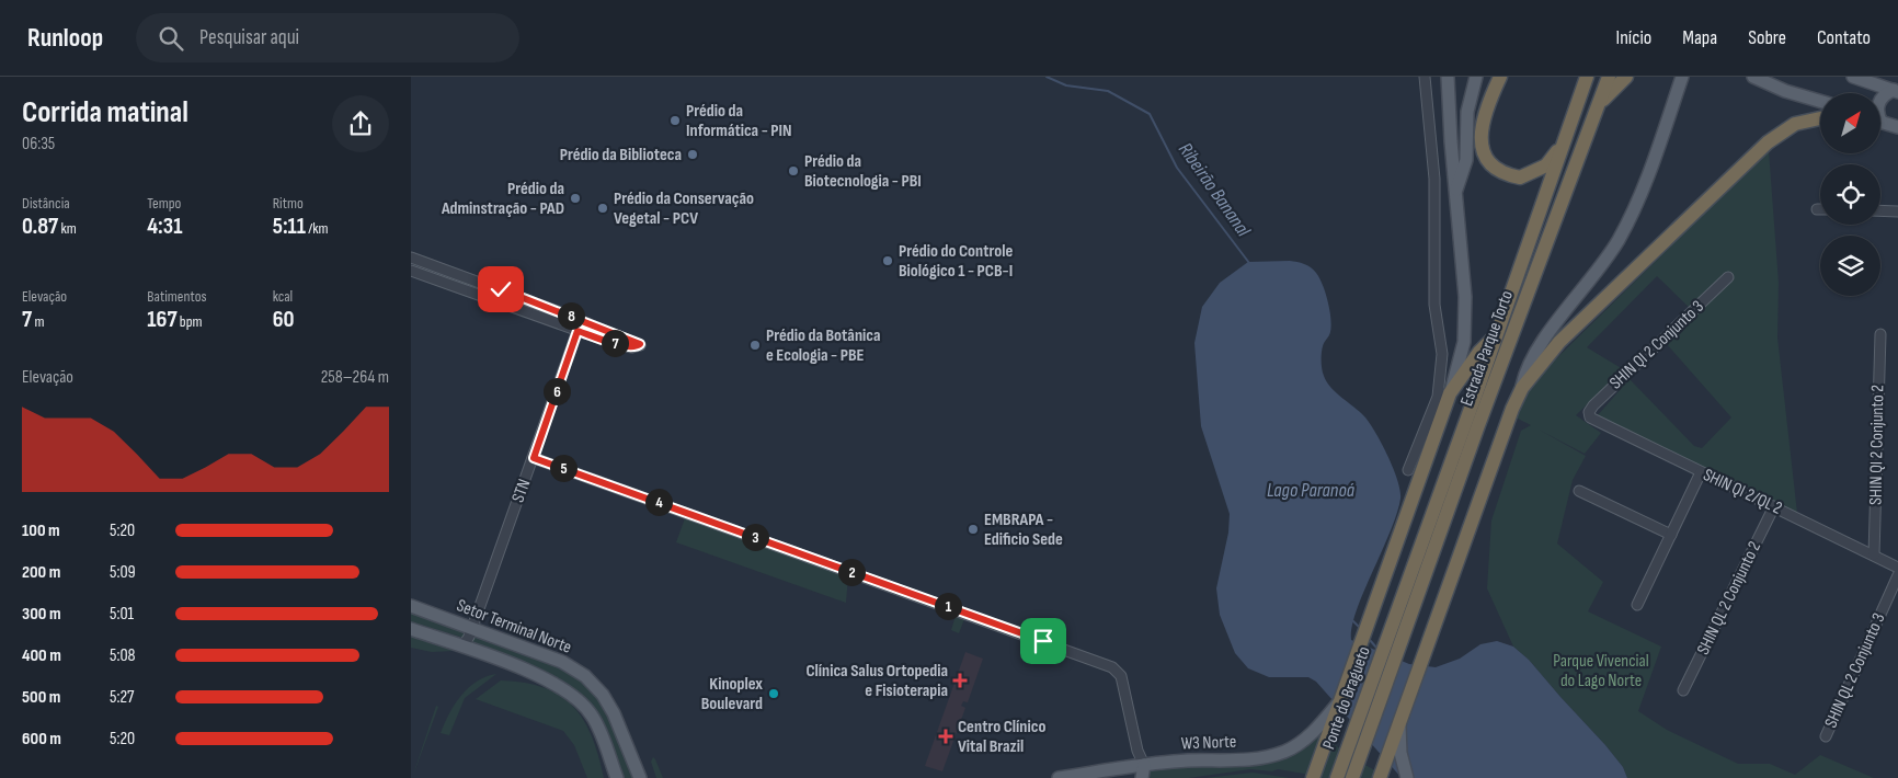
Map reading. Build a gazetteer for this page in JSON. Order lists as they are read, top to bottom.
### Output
{
  "streets": {
    "highway": ["Estrada Parque Torto", "Ponte do Bragueto"],
    "main road": ["Setor Terminal Norte", "W3 Norte"],
    "street": [
      "SHIN QI 2 Conjunto 3",
      "SHIN QI 2 Conjunto 2",
      "STN",
      "SHIN QI 2/QL 2",
      "SHIN QL 2 Conjunto 2",
      "SHIN QL 2 Conjunto 3"
    ]
  },
  "crossings": [
    ["SHIN QI 2 Conjunto 3", "SHIN QI 2/QL 2"],
    ["Estrada Parque Torto", "Ponte do Bragueto"],
    ["SHIN QI 2 Conjunto 2", "SHIN QI 2/QL 2"],
    ["STN", "Setor Terminal Norte"],
    ["SHIN QI 2/QL 2", "SHIN QL 2 Conjunto 2"]
  ],
  "water": ["Ribeirão Bananal", "Lago Paranoá"],
  "parks": ["Parque Vivencial do Lago Norte"],
  "places": {
    "other": [
      "Prédio da Informática - PIN",
      "Prédio da Biblioteca",
      "Prédio da Biotecnologia - PBI",
      "Prédio da Adminstração - PAD",
      "Prédio da Conservação Vegetal - PCV",
      "Prédio do Controle Biológico 1 - PCB-I",
      "Prédio da Botânica e Ecologia - PBE",
      "EMBRAPA - Edificio Sede",
      "Kinoplex Boulevard"
    ],
    "health": ["Clínica Salus Ortopedia e Fisioterapia", "Centro Clínico Vital Brazil"]
  },
  "north": "top right",
  "page": {
    "header": "Runloop",
    "search": "Pesquisar aqui",
    "nav": [
      "Início",
      "Mapa",
      "Sobre",
      "Contato"
    ],
    "heading": ["Corrida matinal", "06:35"],
    "stats": [
      ["Distância", "0.87 km"],
      ["Tempo", "4:31"],
      ["Ritmo", "5:11 /km"],
      ["Elevação", "7 m"],
      ["Batimentos", "167 bpm"],
      ["kcal", "60"]
    ],
    "pins": [
      "8",
      "7",
      "6",
      "5",
      "4",
      "3",
      "2",
      "1"
    ],
    "chart": ["Elevação", "258–264 m"],
    "list": [
      {
        "name": "100 m",
        "note": "5:20"
      },
      {
        "name": "200 m",
        "note": "5:09"
      },
      {
        "name": "300 m",
        "note": "5:01"
      },
      {
        "name": "400 m",
        "note": "5:08"
      },
      {
        "name": "500 m",
        "note": "5:27"
      },
      {
        "name": "600 m",
        "note": "5:20"
      }
    ]
  }
}
